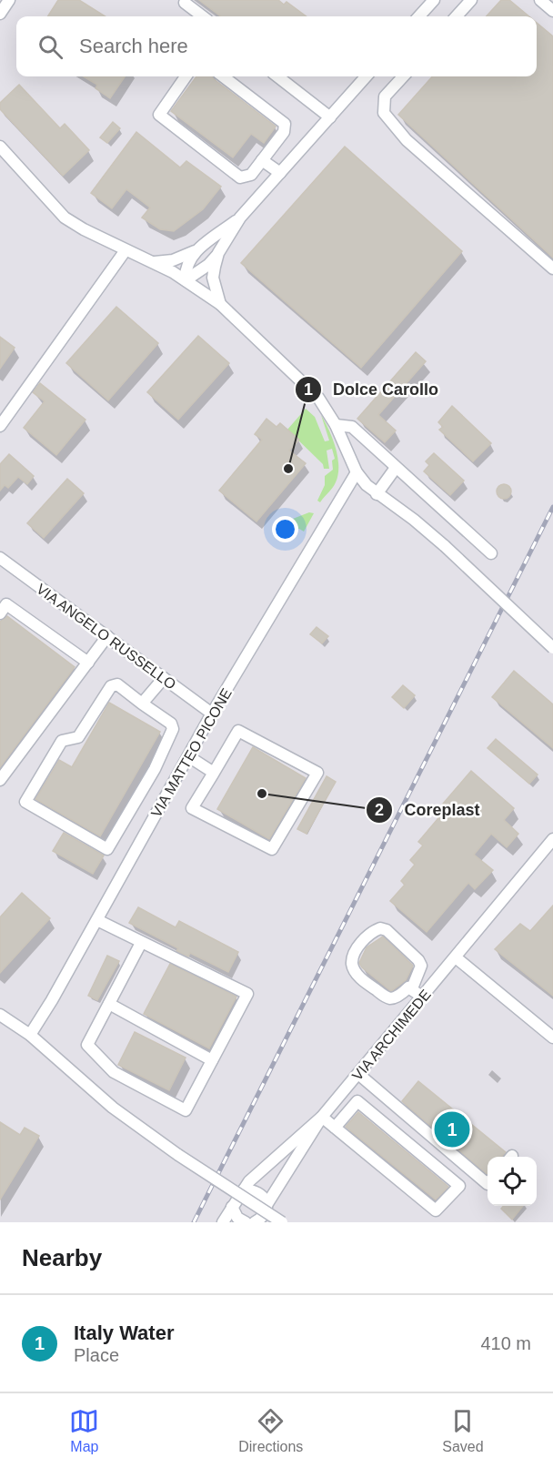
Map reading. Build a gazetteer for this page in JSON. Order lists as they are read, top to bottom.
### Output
{
  "streets": {
    "street": ["VIA ANGELO RUSSELLO", "VIA MATTEO PICONE", "VIA ARCHIMEDE"]
  },
  "crossings": [
    ["VIA ANGELO RUSSELLO", "VIA MATTEO PICONE"]
  ],
  "places": ["Dolce Carollo", "Coreplast"],
  "page": {
    "search": "Search here",
    "pins": "1",
    "heading": "Nearby",
    "list": [
      {
        "mark": "1",
        "name": "Italy Water",
        "note": "Place",
        "value": "410 m"
      }
    ],
    "nav": ["Map", "Directions", "Saved"]
  }
}
